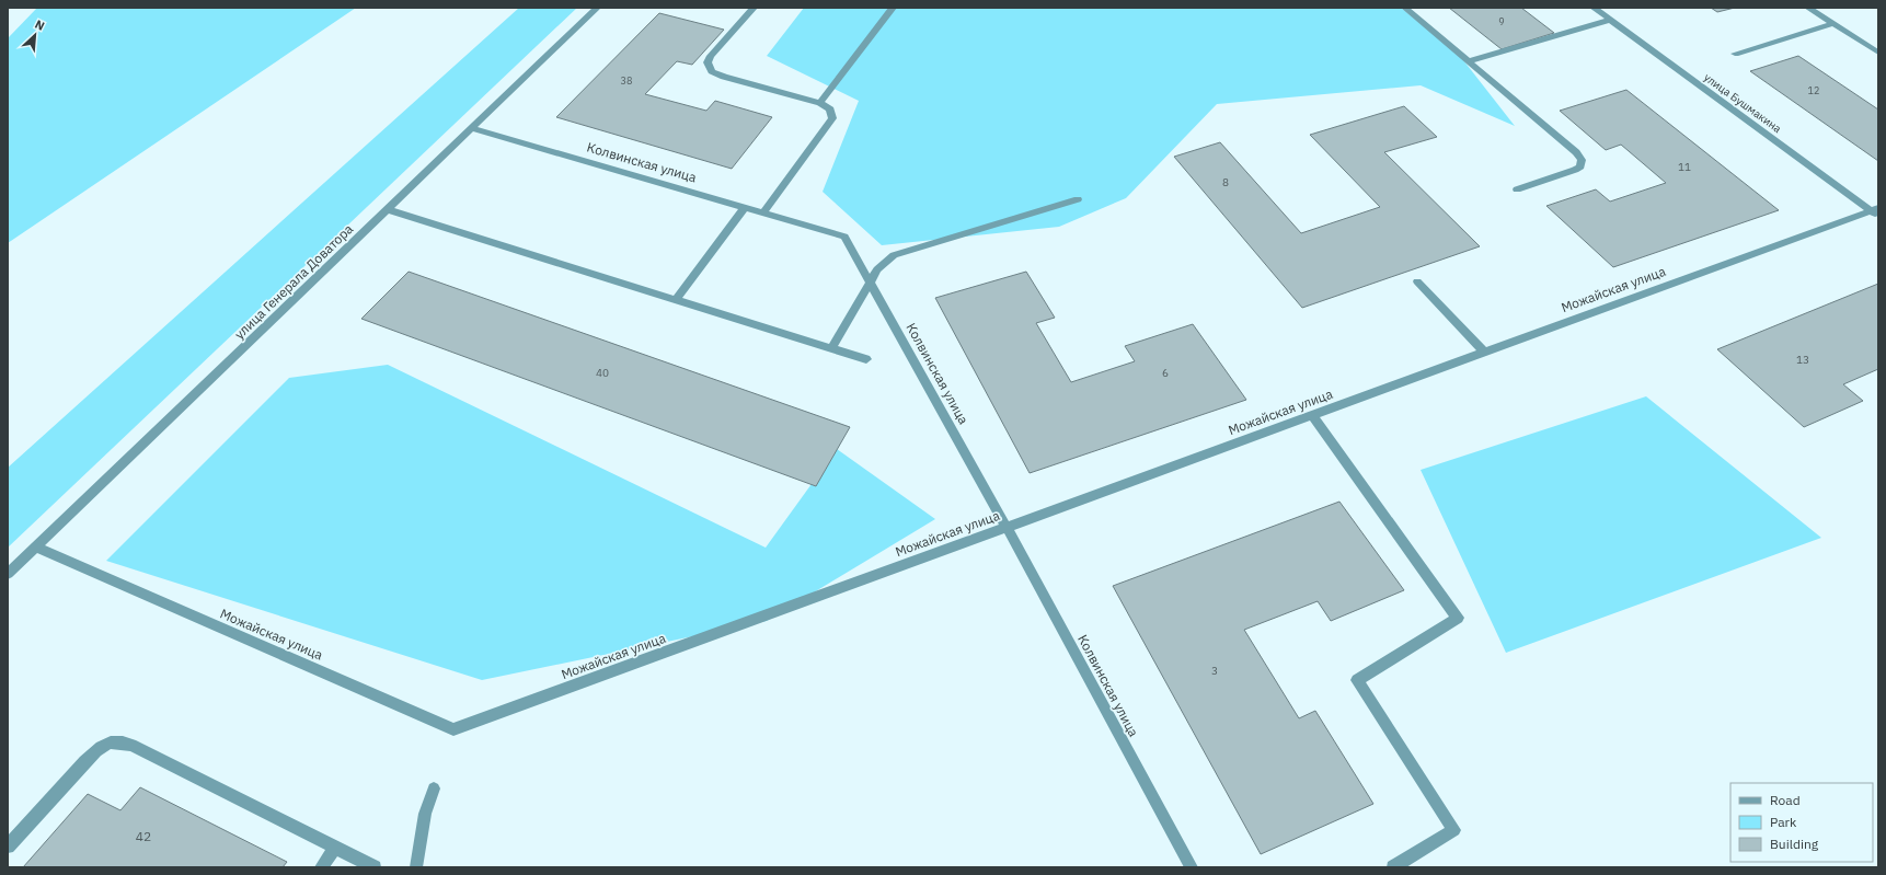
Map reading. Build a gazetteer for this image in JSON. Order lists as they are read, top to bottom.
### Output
{
  "streets": {
    "street": [
      "улица Бушмакина",
      "Колвинская улица",
      "улица Генерала Доватора",
      "Можайская улица"
    ]
  },
  "crossings": [
    ["улица Бушмакина", "Можайская улица"],
    ["Колвинская улица", "улица Генерала Доватора"],
    ["Колвинская улица", "Можайская улица"],
    ["улица Генерала Доватора", "Можайская улица"]
  ],
  "house_numbers": [
    "9",
    "38",
    "12",
    "11",
    "8",
    "13",
    "40",
    "6",
    "3",
    "42"
  ],
  "legend": ["Road", "Park", "Building"],
  "north": "top right"
}
